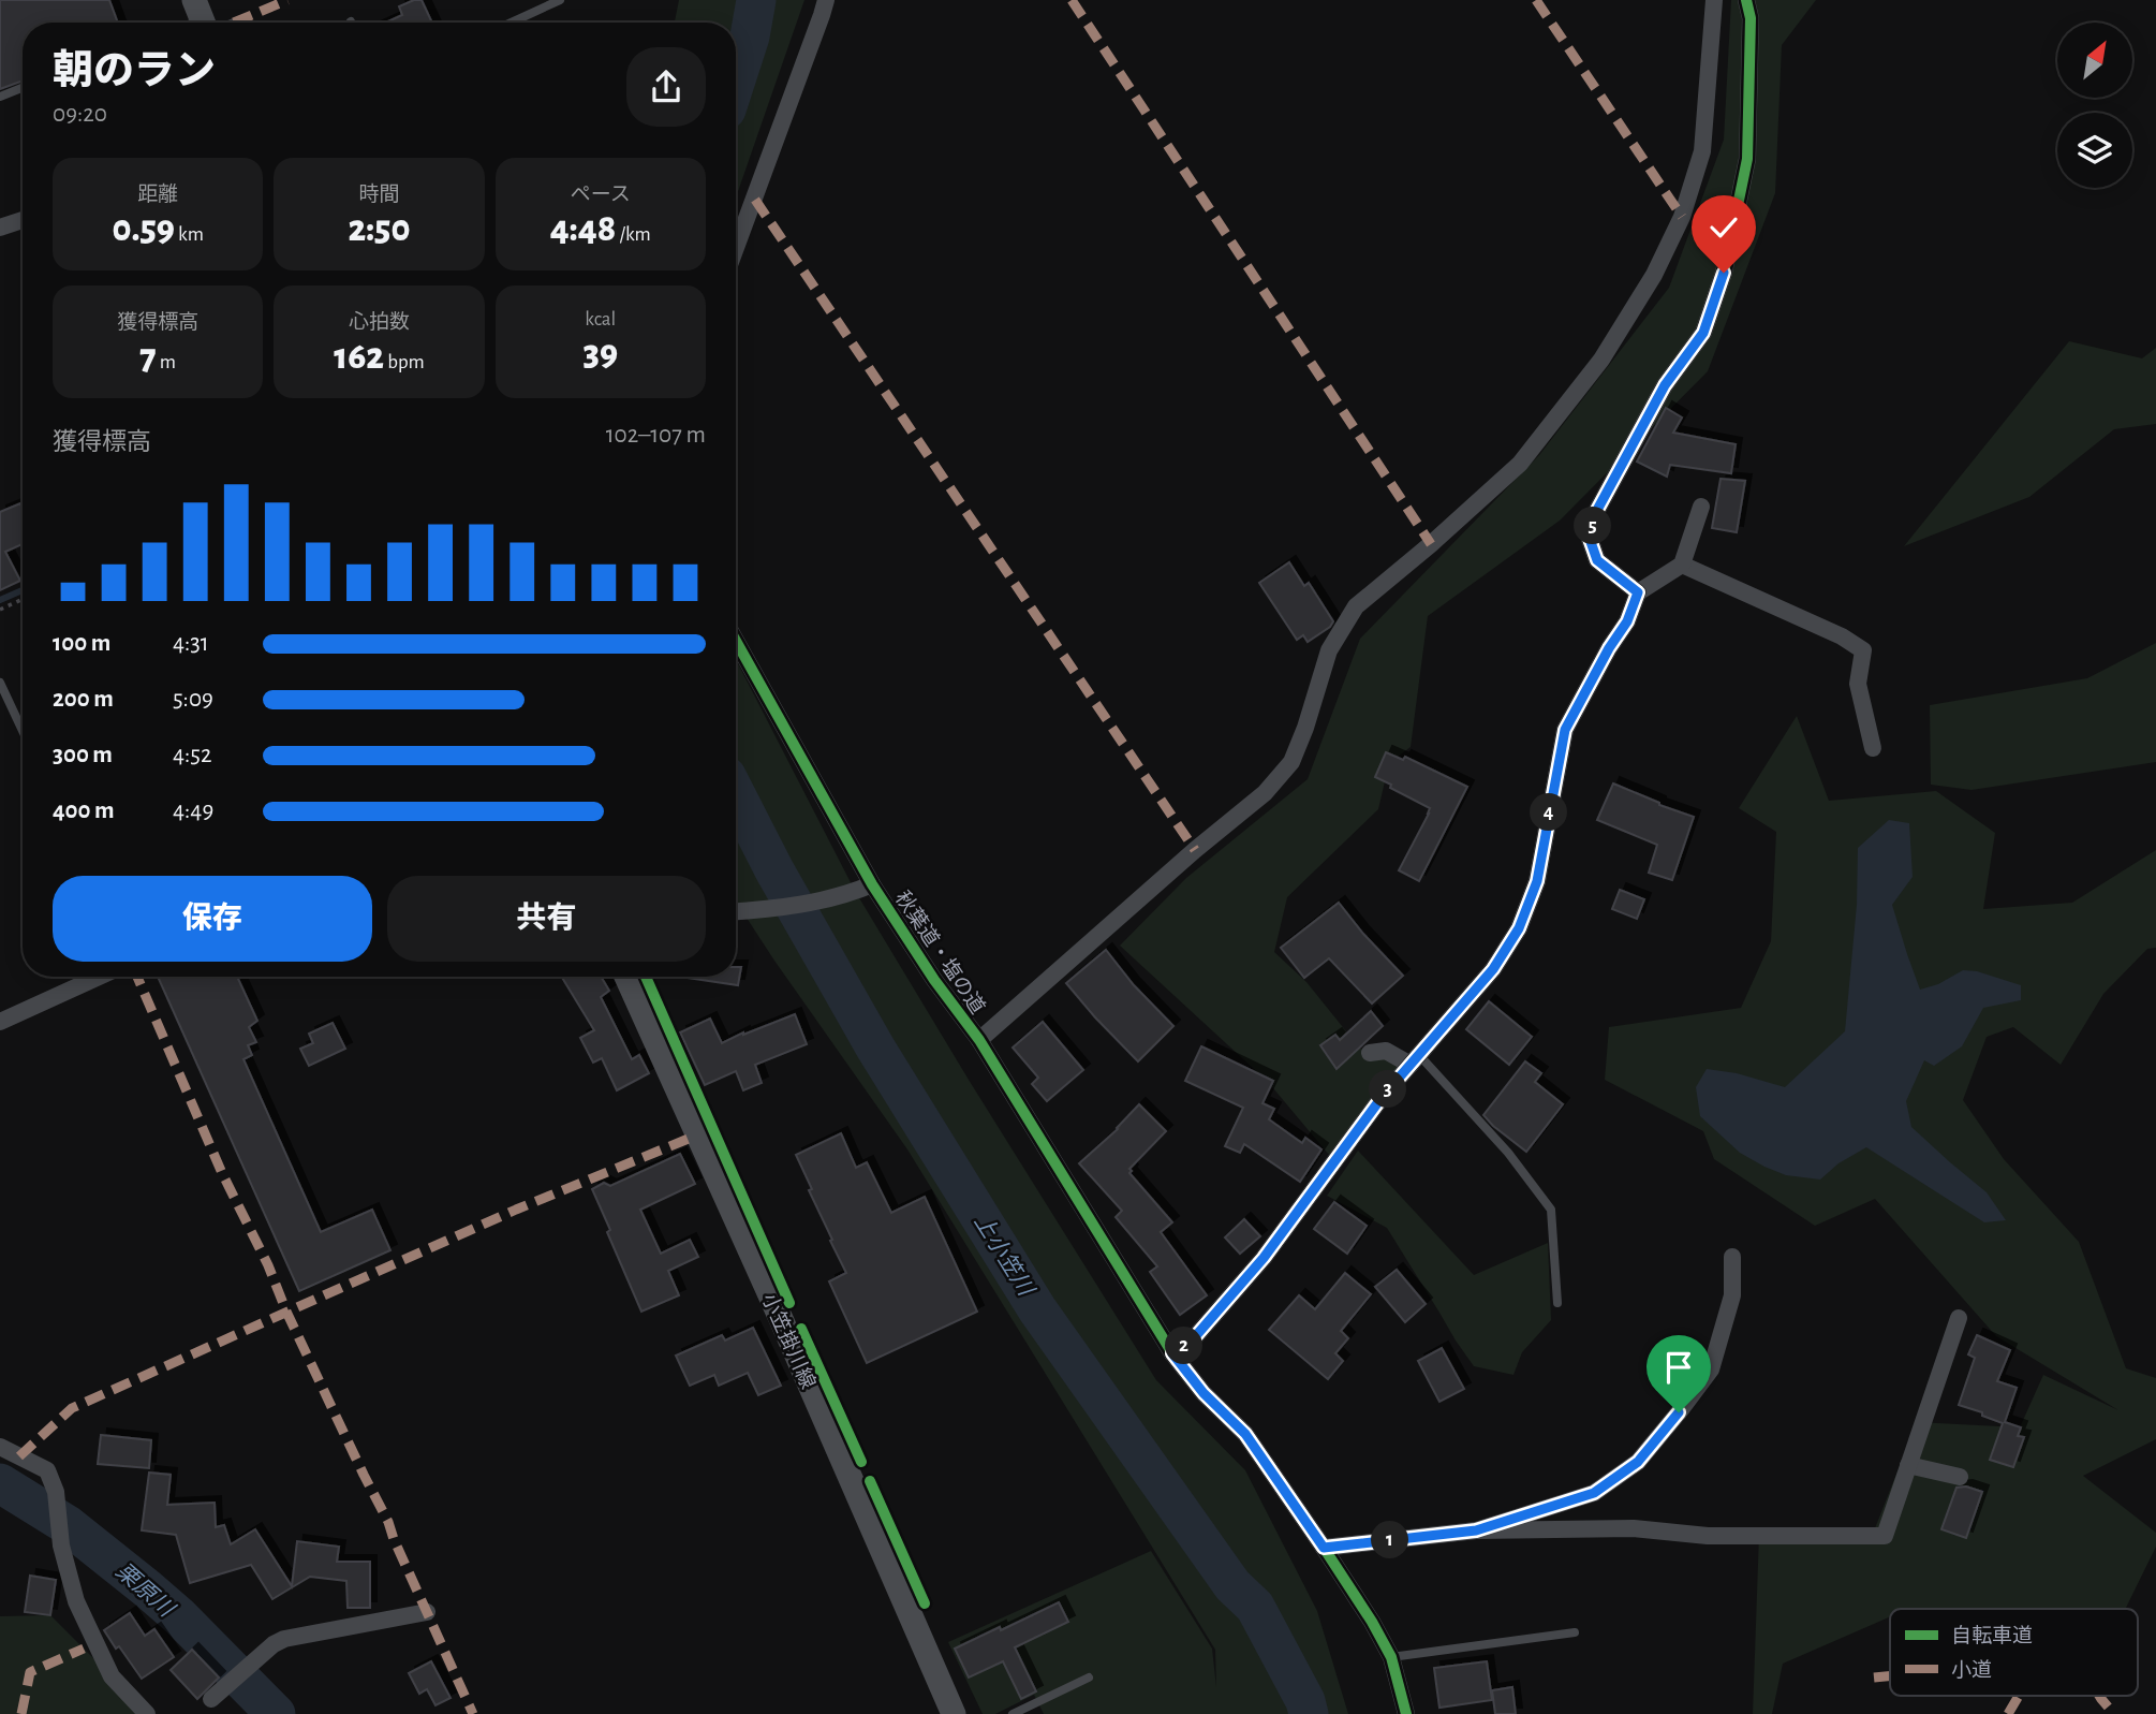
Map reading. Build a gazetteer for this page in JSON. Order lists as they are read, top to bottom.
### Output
{
  "streets": {
    "main road": ["小笠掛川線"],
    "street": ["秋葉道・塩の道"]
  },
  "water": ["上小笠川", "栗原川"],
  "legend": ["自転車道", "小道"],
  "north": "top right",
  "page": {
    "heading": ["朝のラン", "09:20"],
    "stats": [
      ["距離", "0.59 km"],
      ["時間", "2:50"],
      ["ペース", "4:48 /km"],
      ["獲得標高", "7 m"],
      ["心拍数", "162 bpm"],
      ["kcal", "39"]
    ],
    "chart": ["獲得標高", "102–107 m"],
    "pins": [
      "5",
      "4",
      "3",
      "2",
      "1"
    ],
    "list": [
      {
        "name": "100 m",
        "note": "4:31"
      },
      {
        "name": "200 m",
        "note": "5:09"
      },
      {
        "name": "300 m",
        "note": "4:52"
      },
      {
        "name": "400 m",
        "note": "4:49"
      }
    ],
    "buttons": ["保存", "共有"]
  }
}
